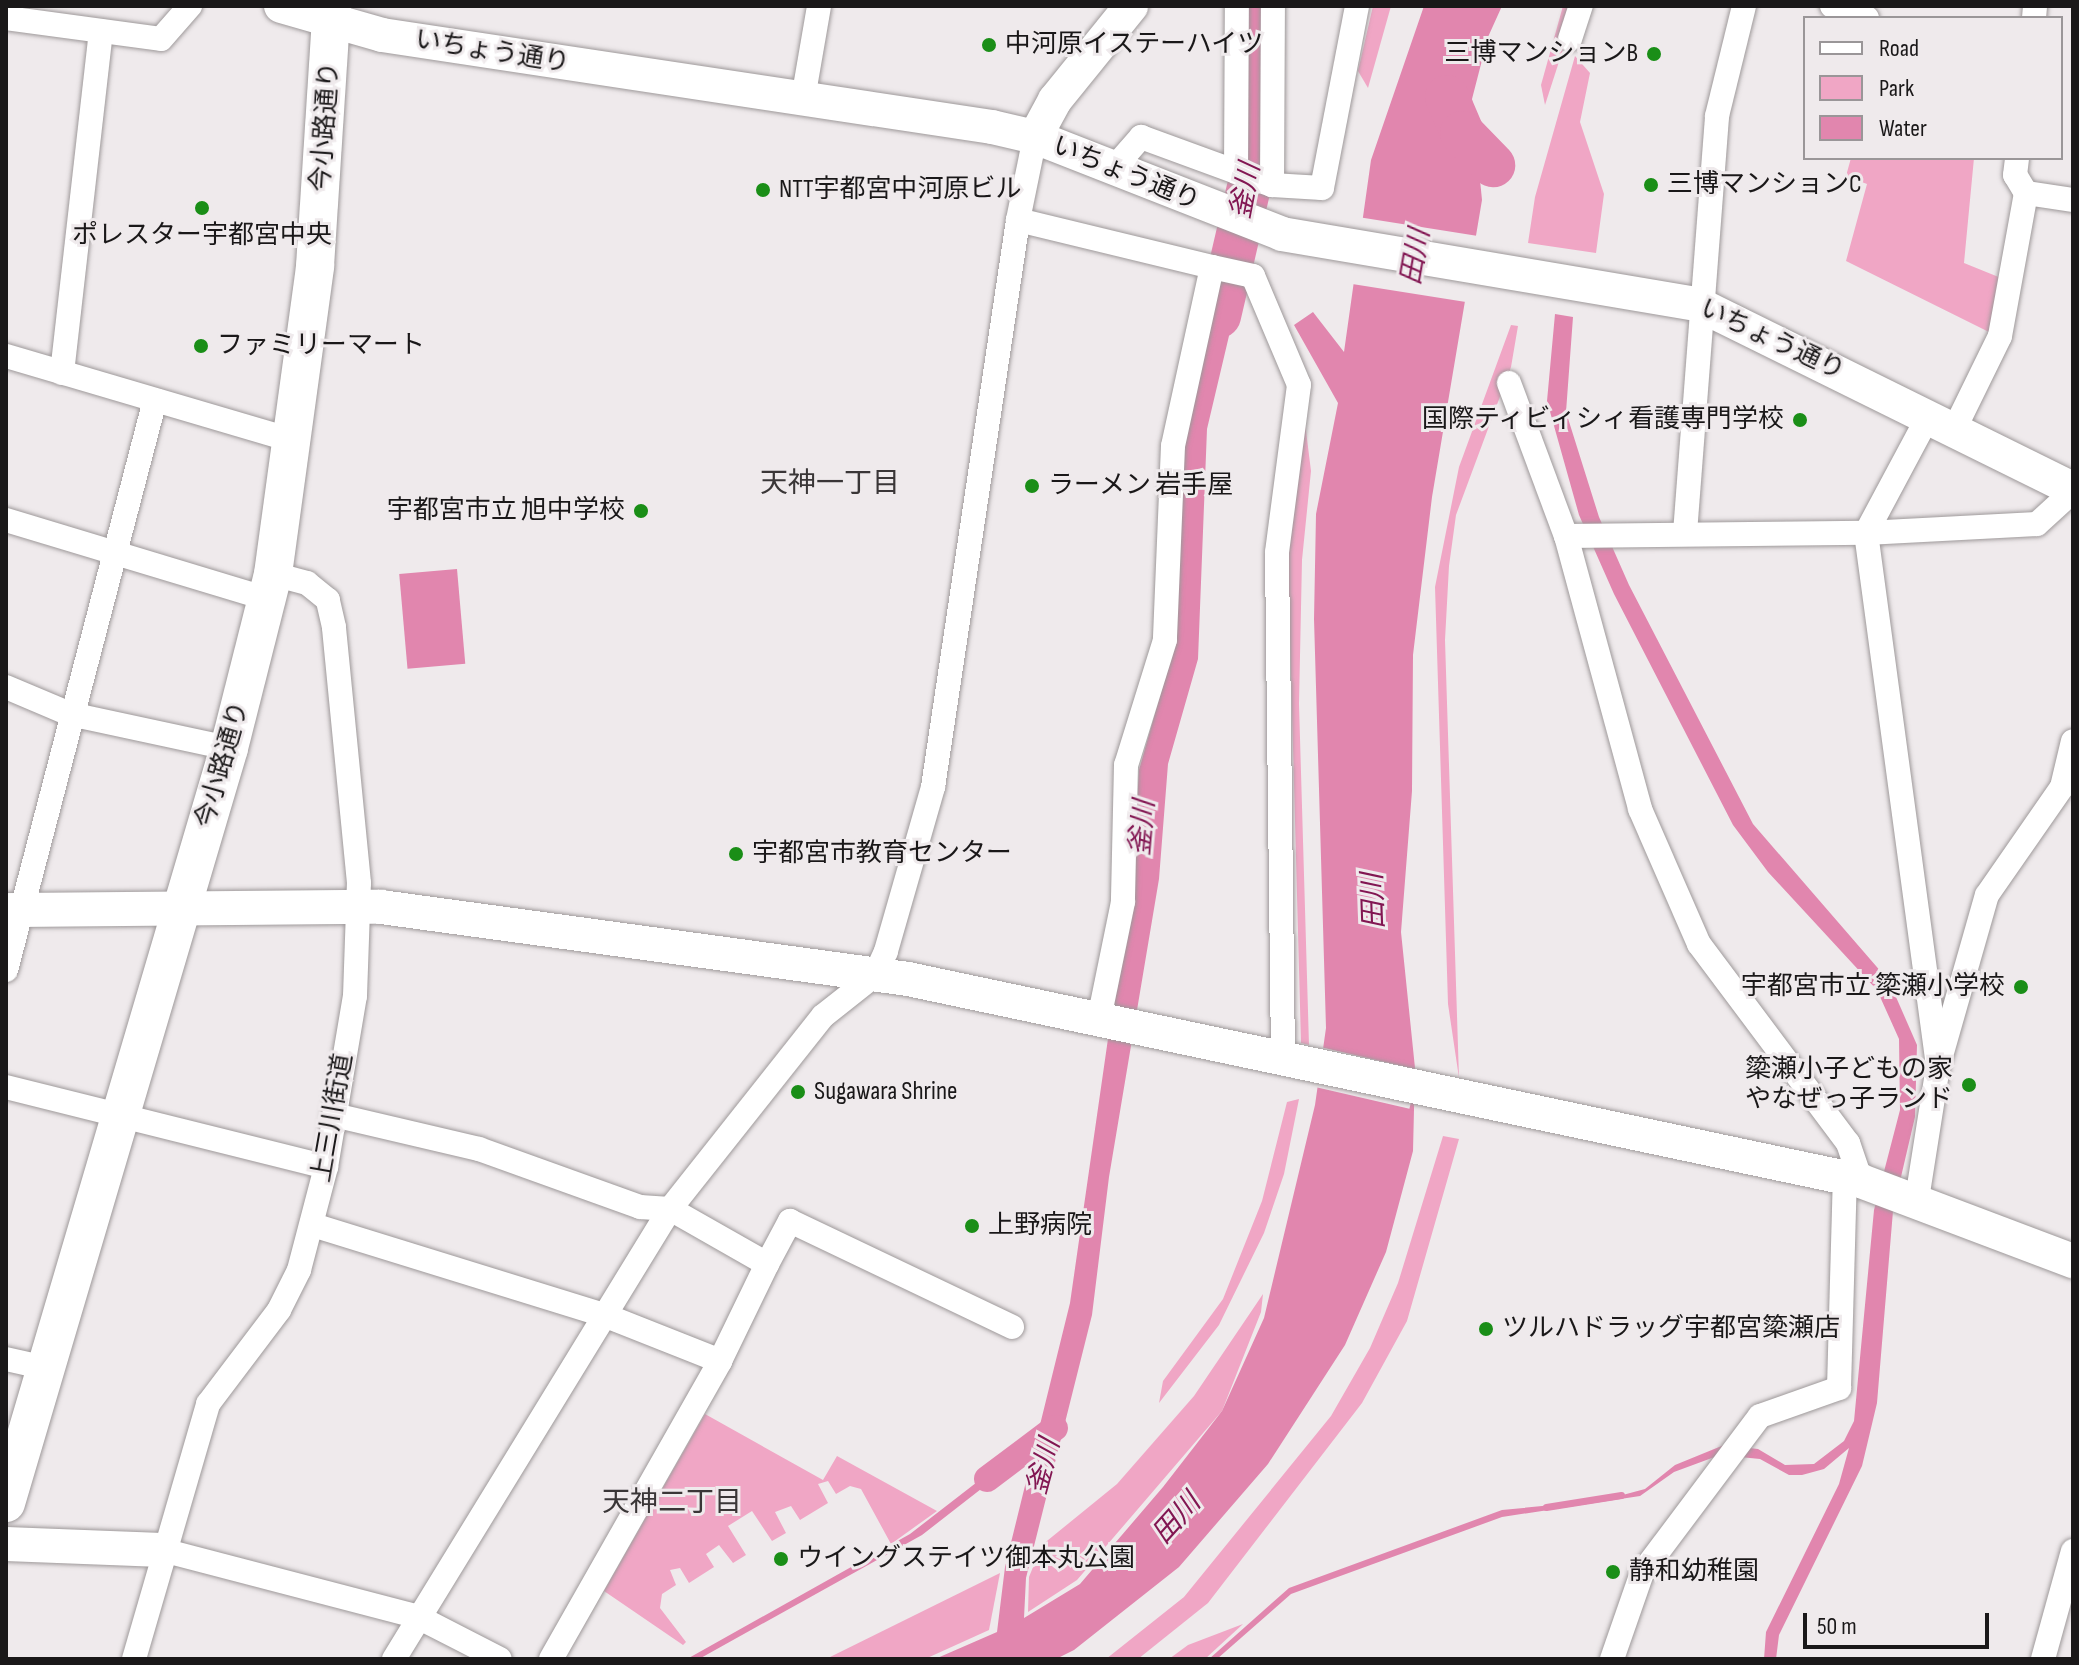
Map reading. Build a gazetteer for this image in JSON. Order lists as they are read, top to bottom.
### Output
{
  "streets": {
    "main road": ["今小路通り"],
    "street": ["いちょう通り", "上三川街道"]
  },
  "crossings": [
    ["いちょう通り", "今小路通り"],
    ["今小路通り", "上三川街道"]
  ],
  "districts": ["天神一丁目", "天神二丁目"],
  "water": ["釜川", "田川"],
  "places": [
    "中河原イステーハイツ",
    "三博マンションB",
    "三博マンションC",
    "NTT宇都宮中河原ビル",
    "ポレスター宇都宮中央",
    "ファミリーマート",
    "国際ティビィシィ看護専門学校",
    "ラーメン 岩手屋",
    "宇都宮市立 旭中学校",
    "宇都宮市教育センター",
    "宇都宮市立 簗瀬小学校",
    "簗瀬小子どもの家 やなぜっ子ランド",
    "Sugawara Shrine",
    "上野病院",
    "ツルハドラッグ宇都宮簗瀬店",
    "ウイングステイツ御本丸公園",
    "静和幼稚園"
  ],
  "legend": ["Road", "Park", "Water"],
  "scale_bar": "50 m"
}
